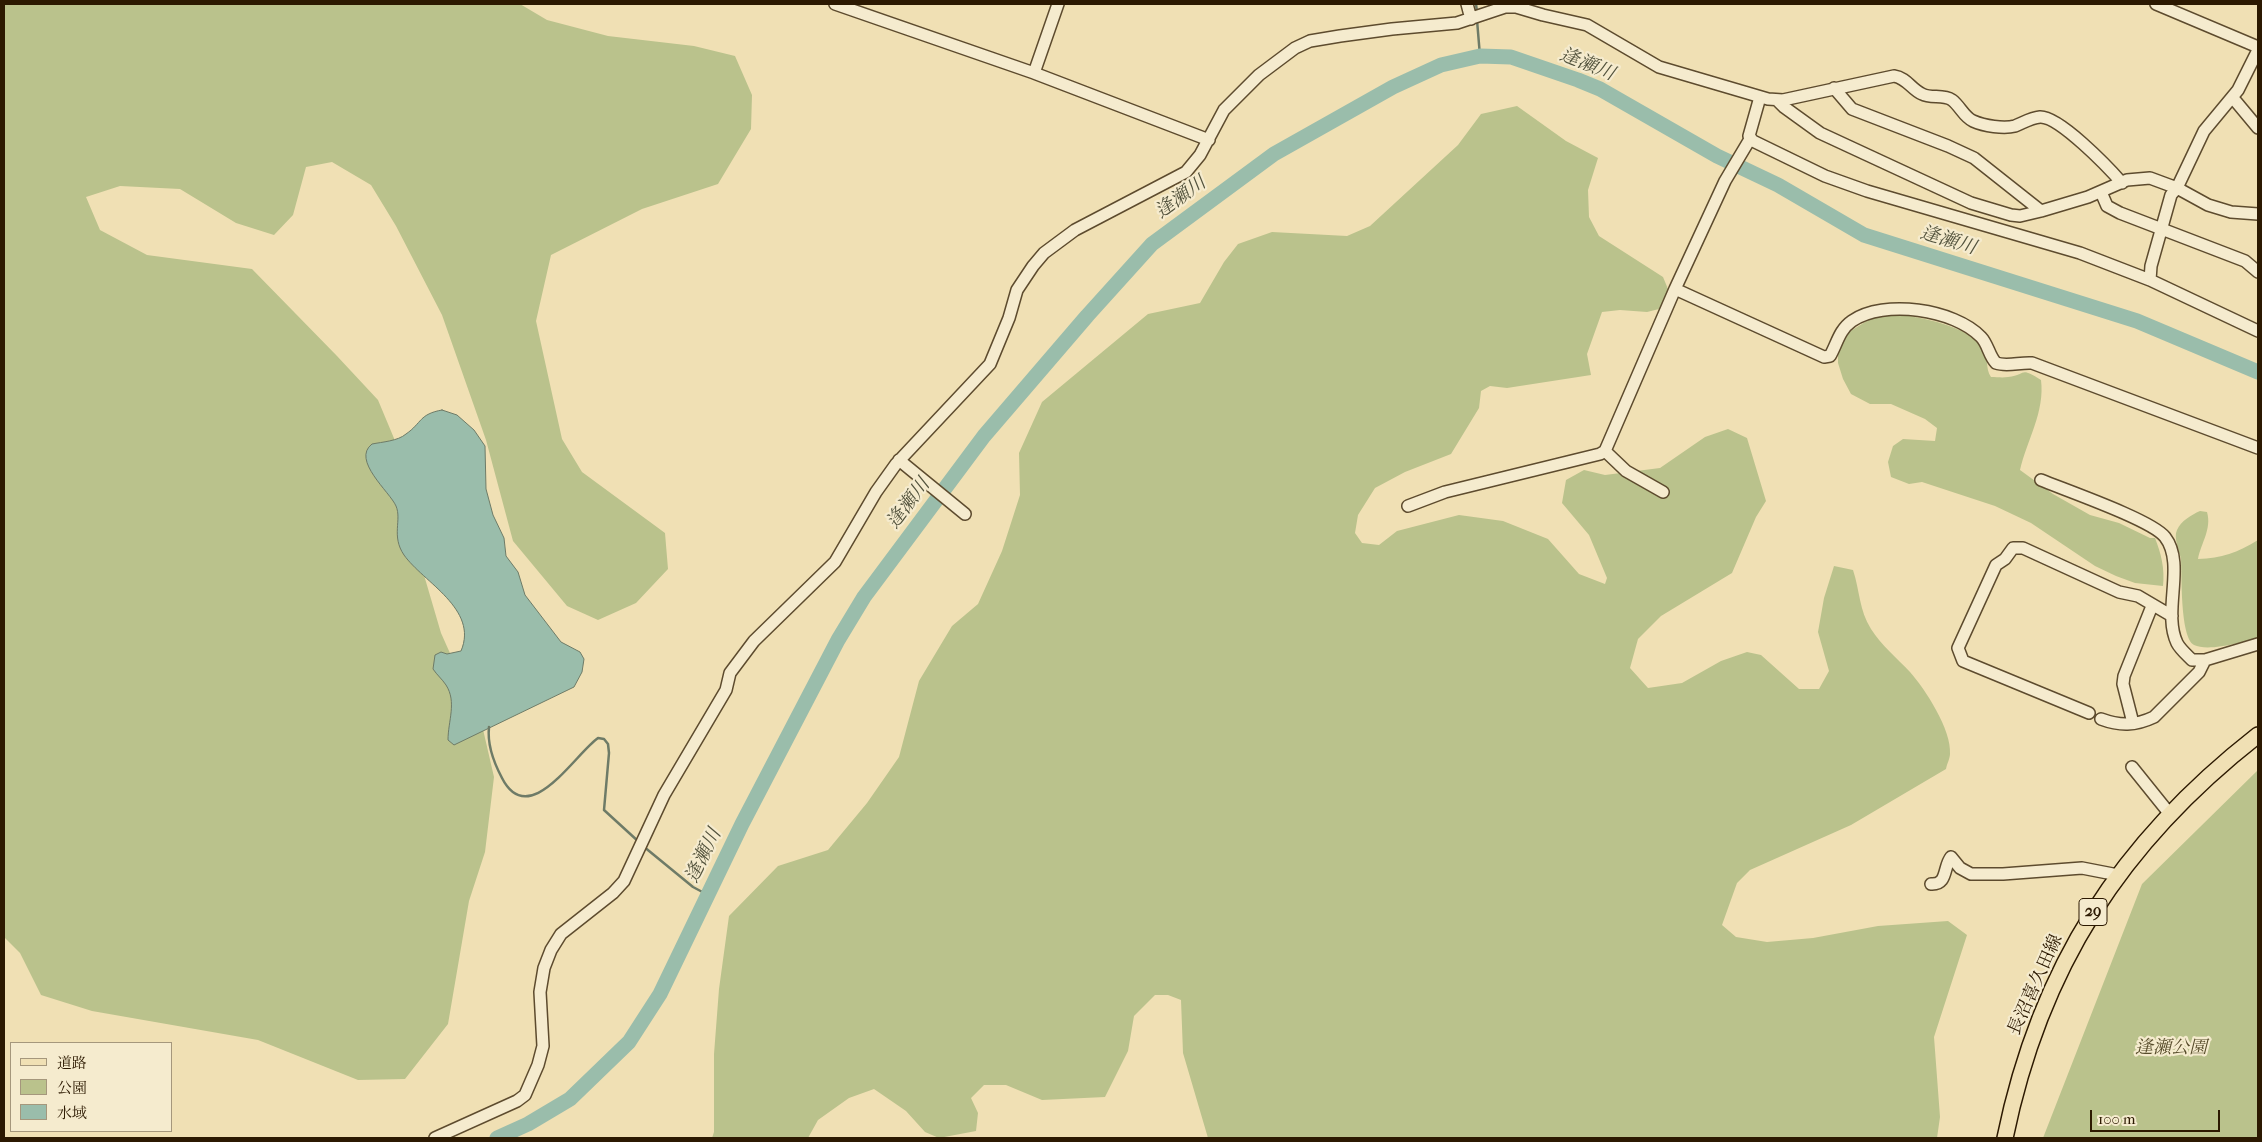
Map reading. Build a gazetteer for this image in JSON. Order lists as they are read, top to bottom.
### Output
{
  "streets": {
    "main road": ["29", "長沼喜久田線"]
  },
  "water": ["逢瀬川"],
  "parks": ["逢瀬公園"],
  "legend": ["道路", "公園", "水域"],
  "scale_bar": "100 m"
}
